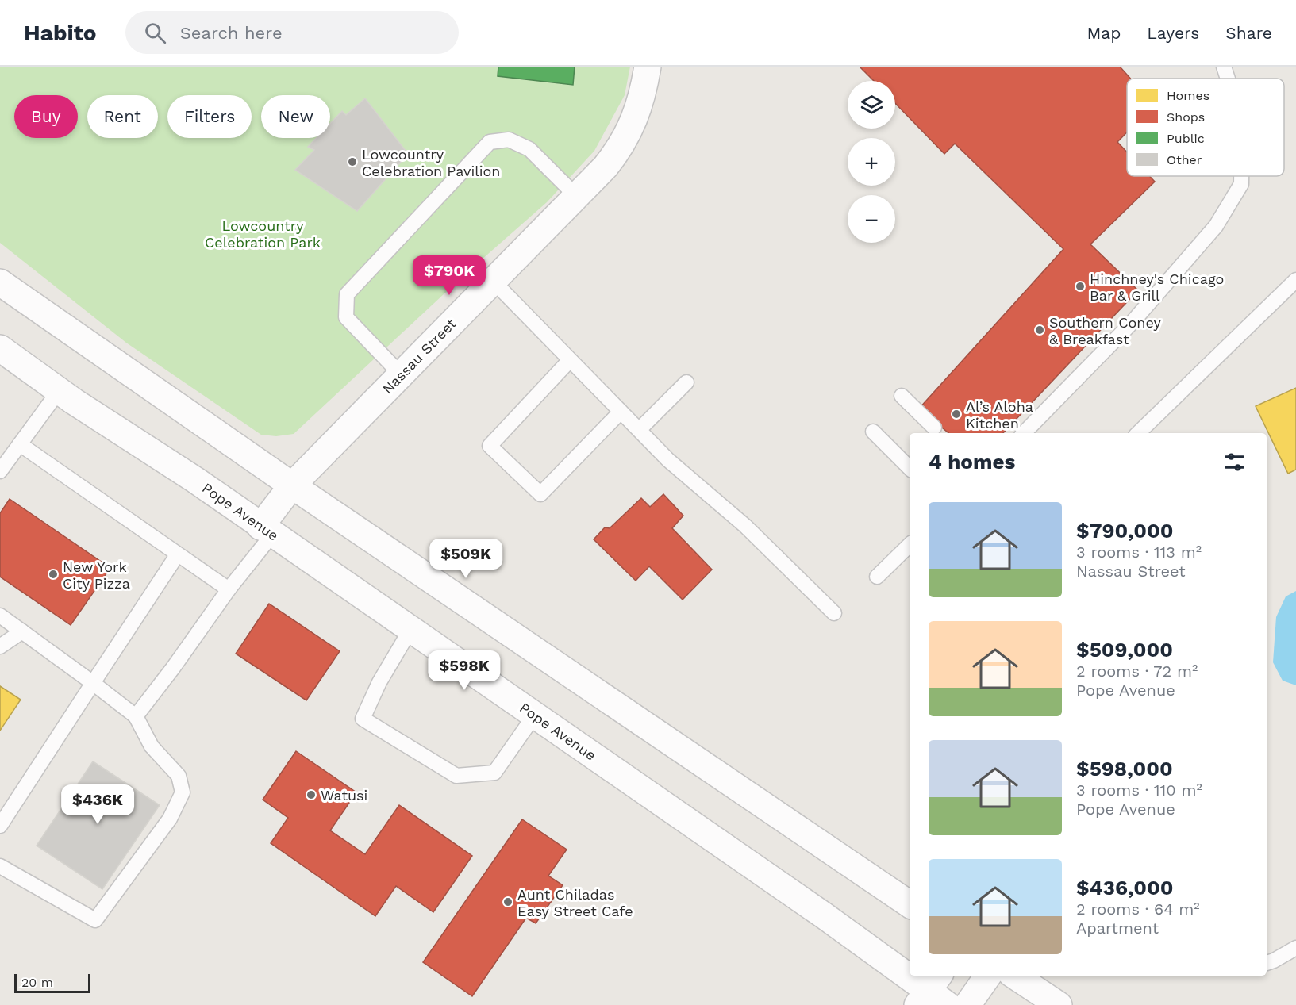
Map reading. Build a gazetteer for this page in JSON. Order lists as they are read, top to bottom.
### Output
{
  "streets": {
    "main road": ["Nassau Street", "Pope Avenue"]
  },
  "crossings": [
    ["Nassau Street", "Pope Avenue"]
  ],
  "parks": ["Lowcountry Celebration Park"],
  "places": [
    "Lowcountry Celebration Pavilion",
    "Hinchney's Chicago Bar & Grill",
    "Southern Coney & Breakfast",
    "Al’s Aloha Kitchen",
    "New York City Pizza",
    "Watusi",
    "Aunt Chiladas Easy Street Cafe"
  ],
  "legend": [
    "Homes",
    "Shops",
    "Public",
    "Other"
  ],
  "scale_bar": "20 m",
  "page": {
    "header": "Habito",
    "search": "Search here",
    "nav": ["Map", "Layers", "Share"],
    "map_buttons": ["+", "−"],
    "chip": [
      "Buy",
      "Rent",
      "Filters",
      "New"
    ],
    "price": [
      "$790K",
      "$509K",
      "$598K",
      "$436K"
    ],
    "heading": "4 homes",
    "list": [
      {
        "name": "$790,000",
        "note": "3 rooms · 113 m² · Nassau Street"
      },
      {
        "name": "$509,000",
        "note": "2 rooms · 72 m² · Pope Avenue"
      },
      {
        "name": "$598,000",
        "note": "3 rooms · 110 m² · Pope Avenue"
      },
      {
        "name": "$436,000",
        "note": "2 rooms · 64 m² · Apartment"
      }
    ],
    "scale": "20 m"
  }
}
